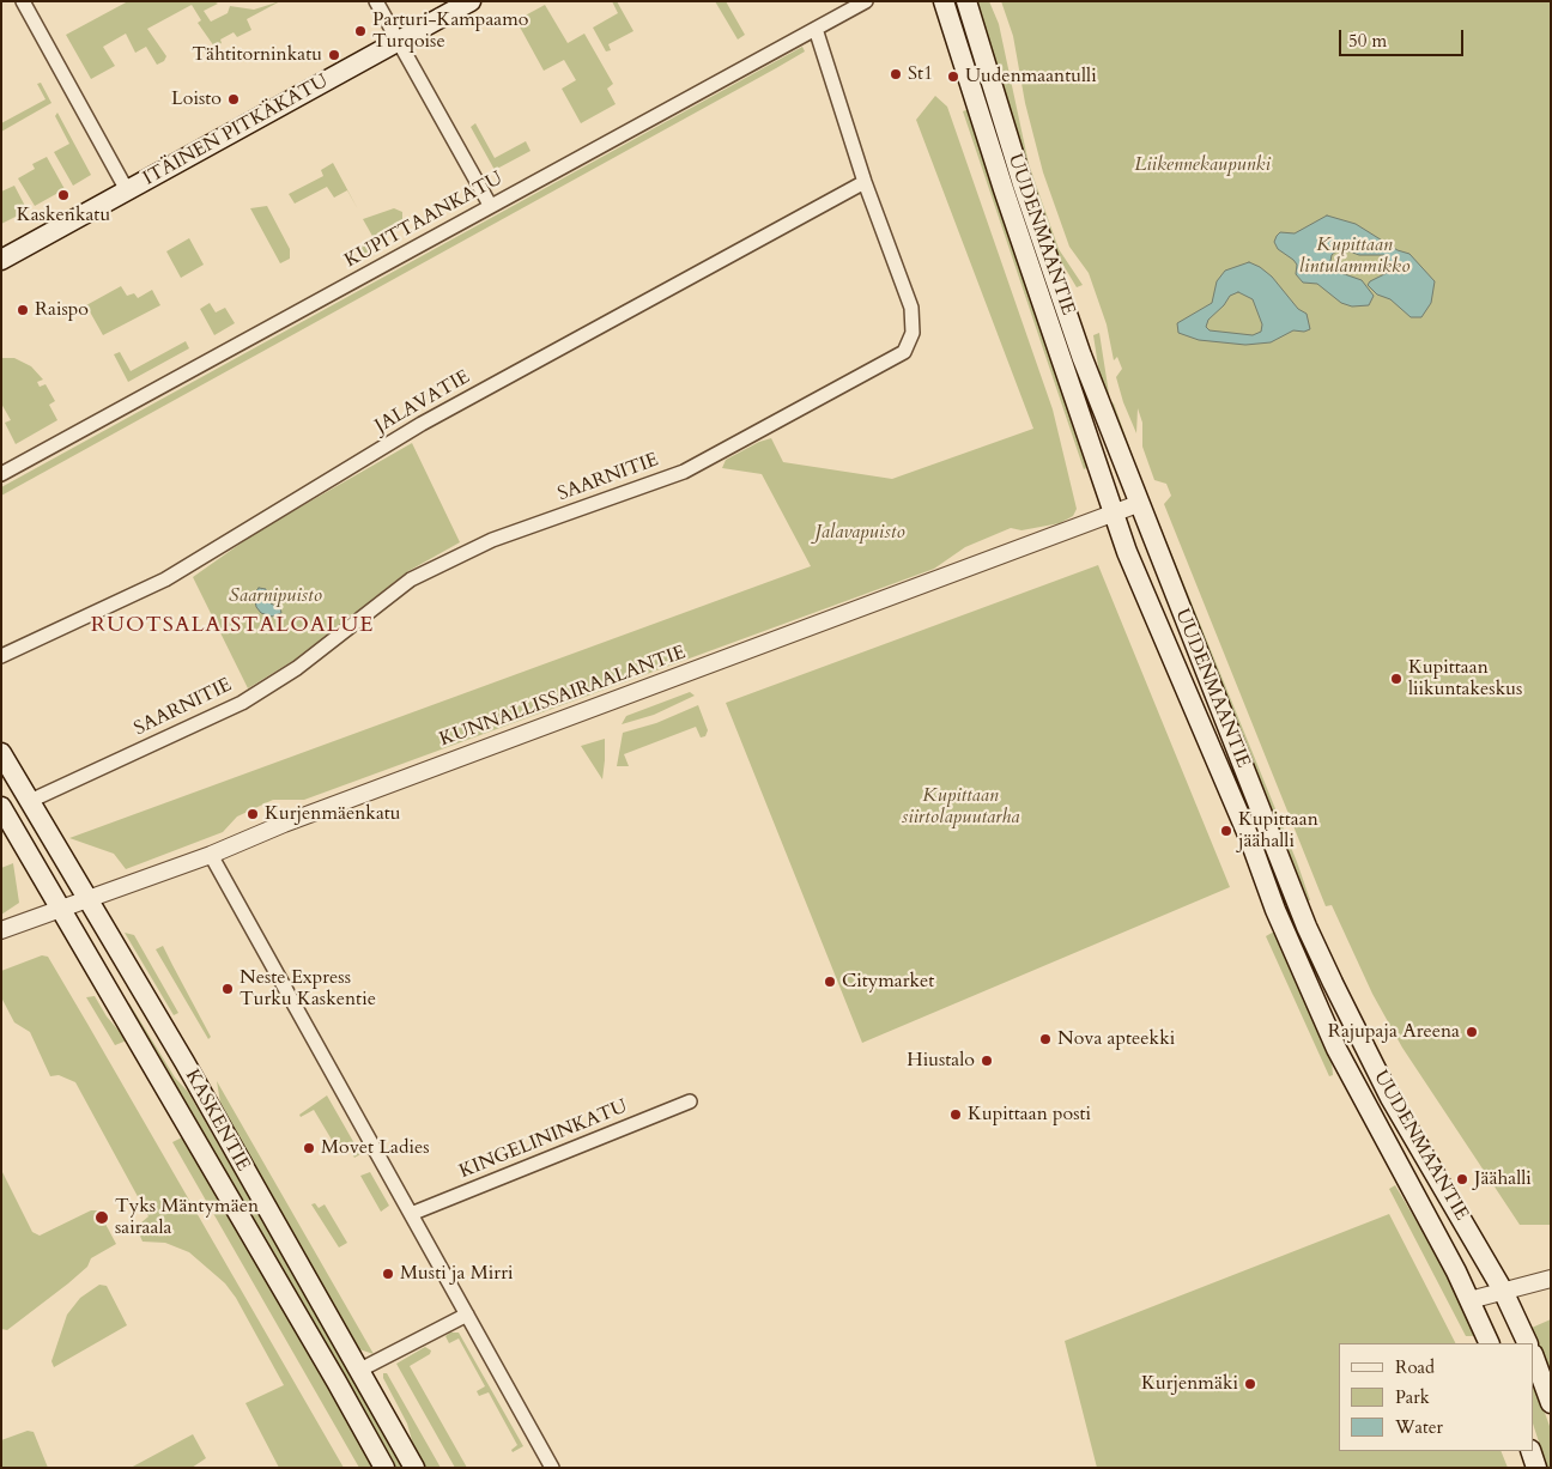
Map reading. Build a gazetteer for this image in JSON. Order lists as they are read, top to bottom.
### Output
{
  "streets": {
    "main road": ["ITÄINEN PITKÄKATU", "UUDENMAANTIE", "KASKENTIE"],
    "street": [
      "KUPITTAANKATU",
      "JALAVATIE",
      "SAARNITIE",
      "KUNNALLISSAIRAALANTIE",
      "KINGELININKATU"
    ]
  },
  "crossings": [
    ["KUPITTAANKATU", "SAARNITIE"],
    ["UUDENMAANTIE", "KUNNALLISSAIRAALANTIE"],
    ["JALAVATIE", "SAARNITIE"],
    ["KUNNALLISSAIRAALANTIE", "KASKENTIE"]
  ],
  "districts": ["RUOTSALAISTALOALUE"],
  "parks": [
    "Liikennekaupunki",
    "Kupittaan lintulammikko",
    "Jalavapuisto",
    "Saarnipuisto",
    "Kupittaan siirtolapuutarha"
  ],
  "places": [
    "Parturi-Kampaamo Turqoise",
    "Tähtitorninkatu",
    "St1",
    "Uudenmaantulli",
    "Loisto",
    "Kaskenkatu",
    "Raispo",
    "Kupittaan liikuntakeskus",
    "Kurjenmäenkatu",
    "Kupittaan jäähalli",
    "Citymarket",
    "Neste Express Turku Kaskentie",
    "Rajupaja Areena",
    "Nova apteekki",
    "Hiustalo",
    "Kupittaan posti",
    "Movet Ladies",
    "Jäähalli",
    "Tyks Mäntymäen sairaala",
    "Musti ja Mirri",
    "Kurjenmäki"
  ],
  "legend": ["Road", "Park", "Water"],
  "scale_bar": "50 m"
}
